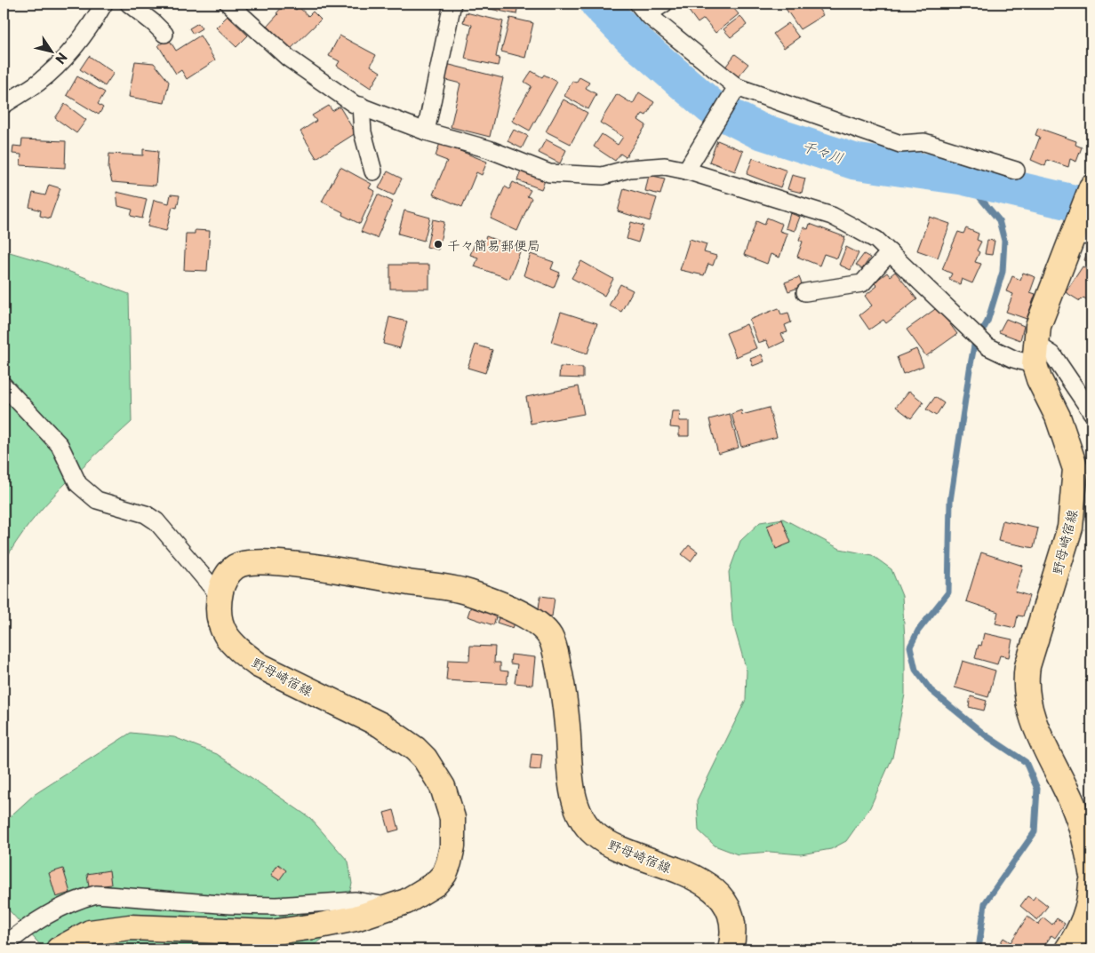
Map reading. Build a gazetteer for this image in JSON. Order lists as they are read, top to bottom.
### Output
{
  "streets": {
    "main road": ["野母崎宿線"]
  },
  "water": ["千々川"],
  "places": ["千々簡易郵便局"],
  "north": "bottom right"
}
